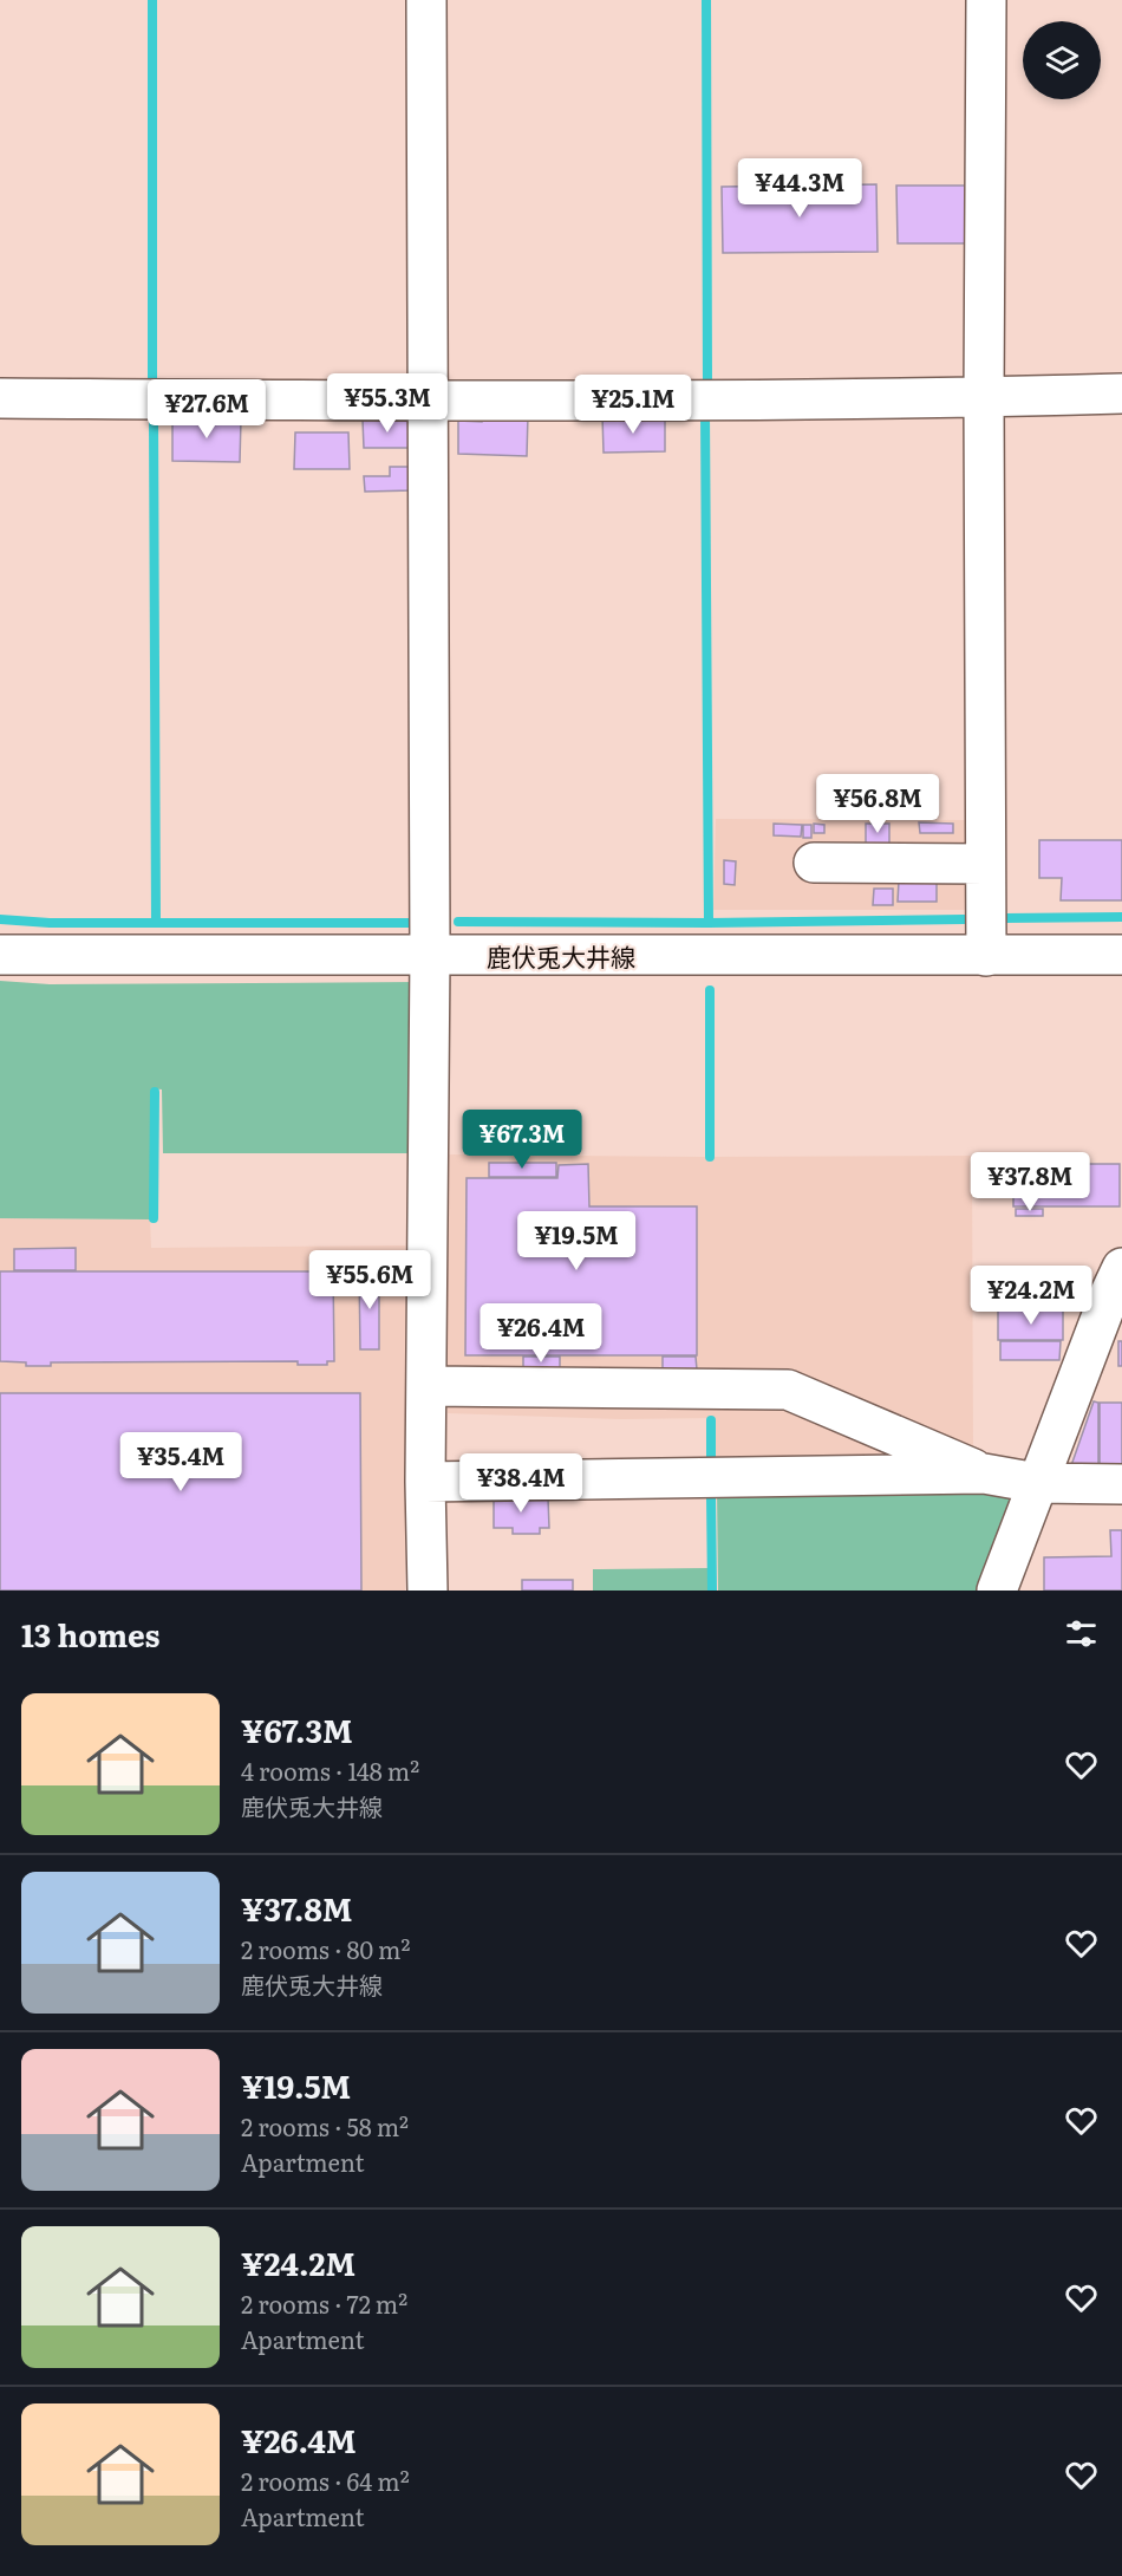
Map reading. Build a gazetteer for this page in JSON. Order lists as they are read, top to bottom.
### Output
{
  "streets": {
    "street": ["鹿伏兎大井線"]
  },
  "page": {
    "price": [
      "¥44.3M",
      "¥55.3M",
      "¥25.1M",
      "¥27.6M",
      "¥56.8M",
      "¥67.3M",
      "¥37.8M",
      "¥19.5M",
      "¥55.6M",
      "¥24.2M",
      "¥26.4M",
      "¥35.4M",
      "¥38.4M"
    ],
    "heading": "13 homes",
    "list": [
      {
        "name": "¥67.3M",
        "note": "4 rooms · 148 m² · 鹿伏兎大井線"
      },
      {
        "name": "¥37.8M",
        "note": "2 rooms · 80 m² · 鹿伏兎大井線"
      },
      {
        "name": "¥19.5M",
        "note": "2 rooms · 58 m² · Apartment"
      },
      {
        "name": "¥24.2M",
        "note": "2 rooms · 72 m² · Apartment"
      },
      {
        "name": "¥26.4M",
        "note": "2 rooms · 64 m² · Apartment"
      }
    ]
  }
}
